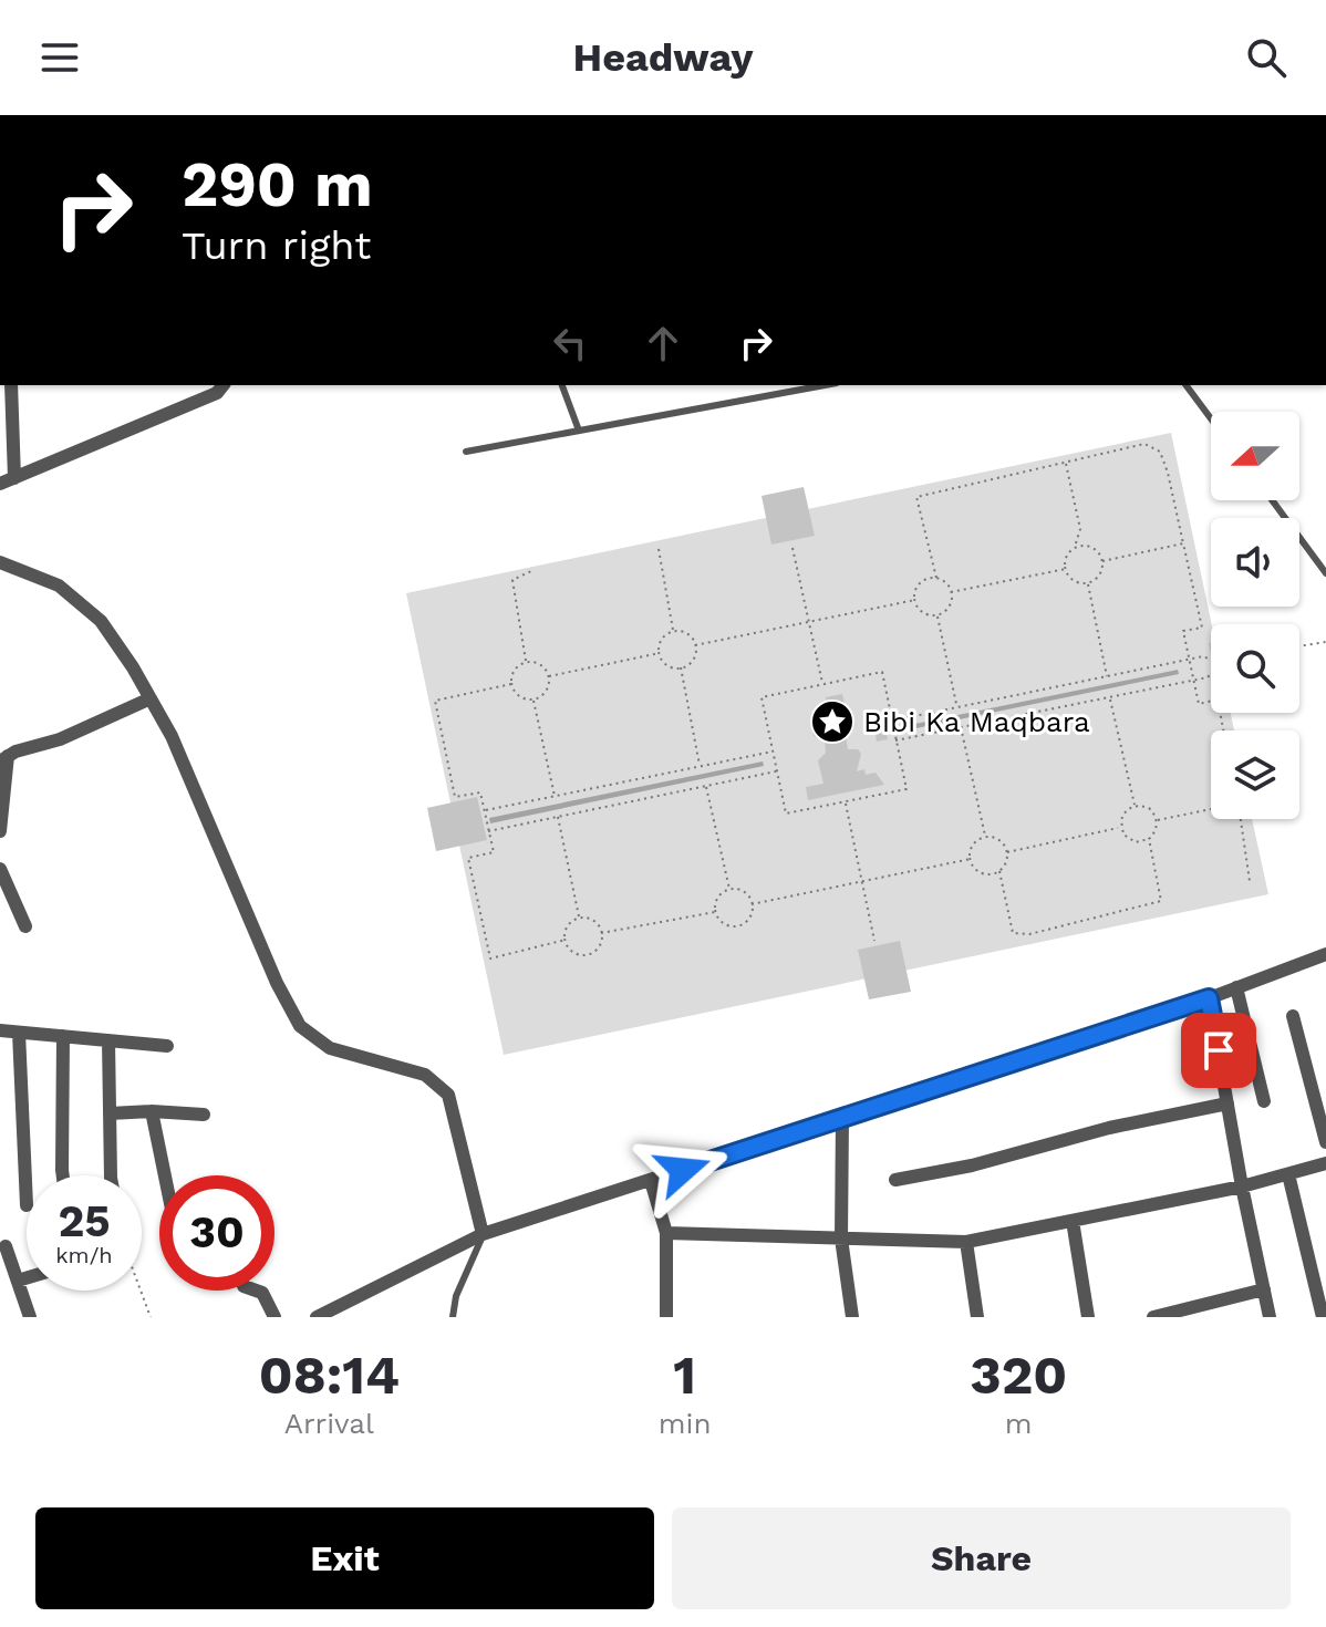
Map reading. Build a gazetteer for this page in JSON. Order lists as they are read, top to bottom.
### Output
{
  "places": {
    "place": ["Bibi Ka Maqbara"]
  },
  "north": "left",
  "page": {
    "header": "Headway",
    "turn": ["290 m", "Turn right"],
    "speed": "25 km/h",
    "limit": "30",
    "eta": [
      "08:14",
      "Arrival",
      "1",
      "min",
      "320",
      "m"
    ],
    "buttons": ["Exit", "Share"]
  }
}
